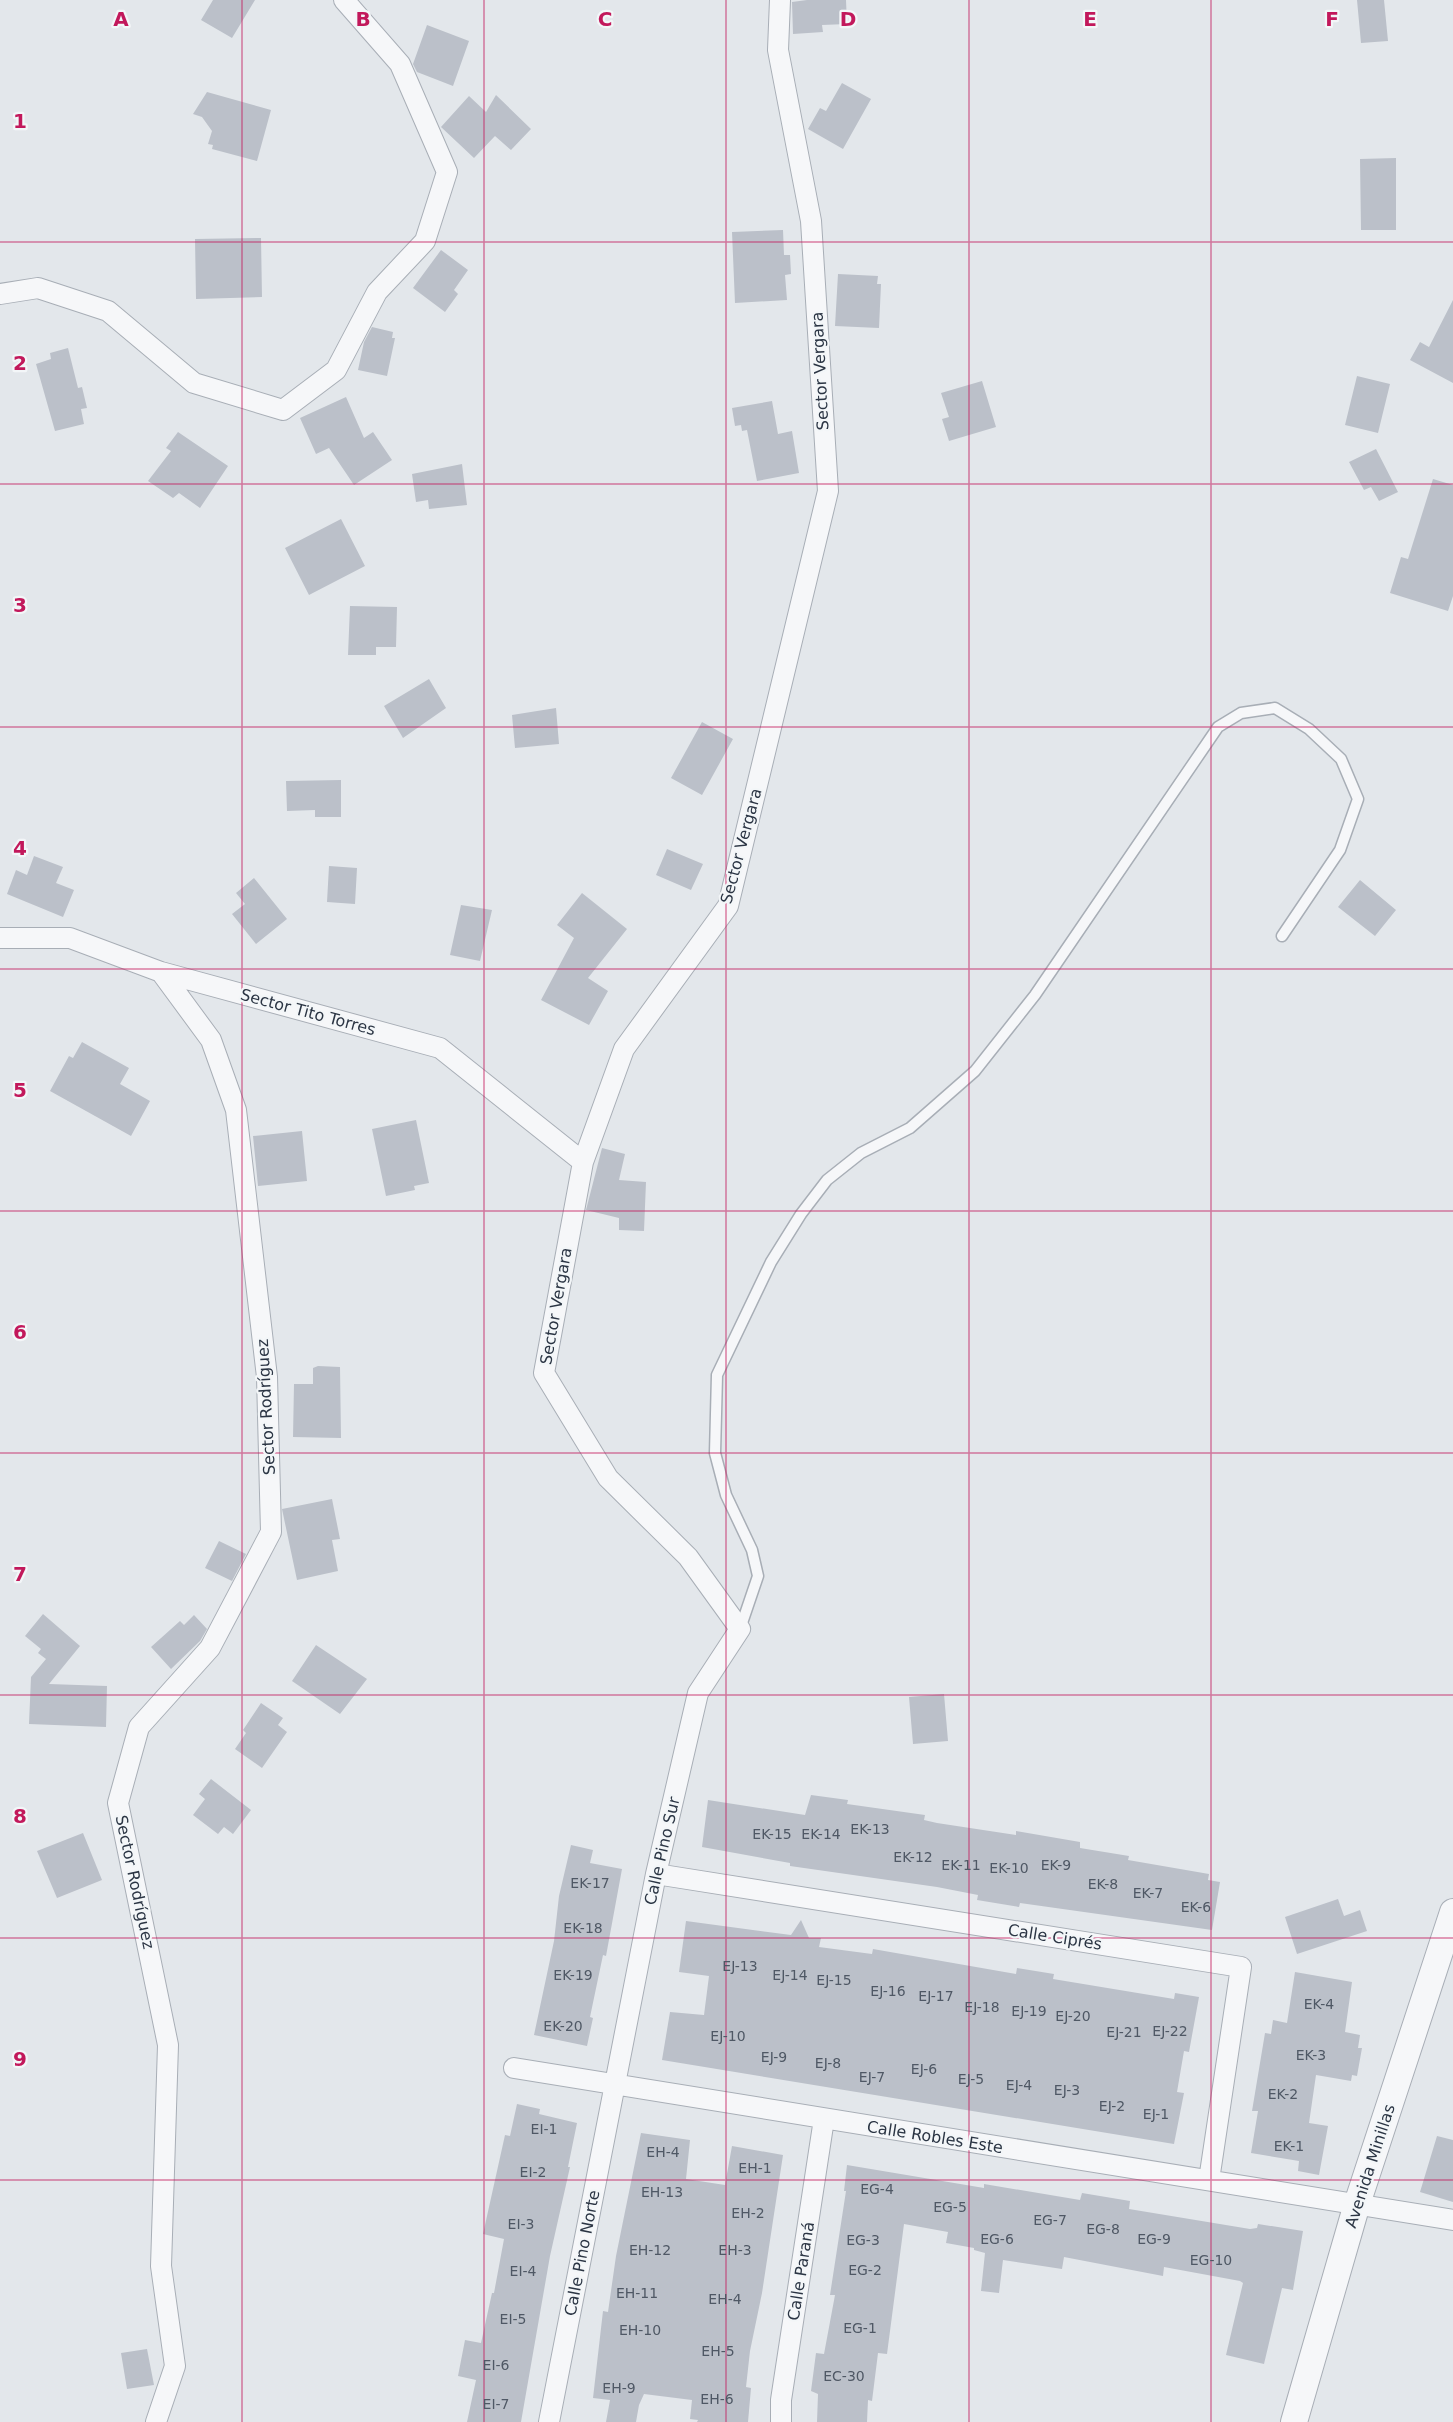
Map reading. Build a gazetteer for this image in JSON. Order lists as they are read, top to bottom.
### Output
{
  "streets": {
    "street": [
      "Sector Vergara",
      "Sector Tito Torres",
      "Sector Rodríguez",
      "Calle Pino Sur",
      "Calle Ciprés",
      "Calle Robles Este",
      "Avenida Minillas",
      "Calle Pino Norte",
      "Calle Paraná"
    ]
  },
  "crossings": [
    ["Sector Vergara", "Sector Tito Torres"],
    ["Sector Vergara", "Calle Pino Sur"],
    ["Sector Tito Torres", "Sector Rodríguez"],
    ["Calle Pino Sur", "Calle Ciprés"],
    ["Calle Pino Sur", "Calle Robles Este"],
    ["Calle Pino Sur", "Calle Pino Norte"],
    ["Calle Ciprés", "Calle Robles Este"],
    ["Calle Robles Este", "Avenida Minillas"],
    ["Calle Robles Este", "Calle Pino Norte"],
    ["Calle Robles Este", "Calle Paraná"]
  ],
  "house_numbers": [
    "EK-13",
    "EK-15",
    "EK-14",
    "EK-12",
    "EK-11",
    "EK-9",
    "EK-10",
    "EK-17",
    "EK-8",
    "EK-7",
    "EK-6",
    "EK-18",
    "EJ-13",
    "EK-19",
    "EJ-14",
    "EJ-15",
    "EJ-16",
    "EJ-17",
    "EK-4",
    "EJ-18",
    "EJ-19",
    "EJ-20",
    "EK-20",
    "EJ-22",
    "EJ-21",
    "EJ-10",
    "EK-3",
    "EJ-9",
    "EJ-8",
    "EJ-6",
    "EJ-7",
    "EJ-5",
    "EJ-4",
    "EJ-3",
    "EK-2",
    "EJ-2",
    "EJ-1",
    "EI-1",
    "EK-1",
    "EH-4",
    "EH-1",
    "EI-2",
    "EG-4",
    "EH-13",
    "EG-5",
    "EH-2",
    "EG-7",
    "EI-3",
    "EG-8",
    "EG-6",
    "EG-9",
    "EG-3",
    "EH-12",
    "EH-3",
    "EG-10",
    "EG-2",
    "EI-4",
    "EH-11",
    "EH-4",
    "EI-5",
    "EG-1",
    "EH-10",
    "EH-5",
    "EI-6",
    "EC-30",
    "EH-9",
    "EH-6",
    "EI-7"
  ],
  "grid": {
    "columns": [
      "A",
      "B",
      "C",
      "D",
      "E",
      "F"
    ],
    "rows": [
      "1",
      "2",
      "3",
      "4",
      "5",
      "6",
      "7",
      "8",
      "9"
    ]
  }
}
